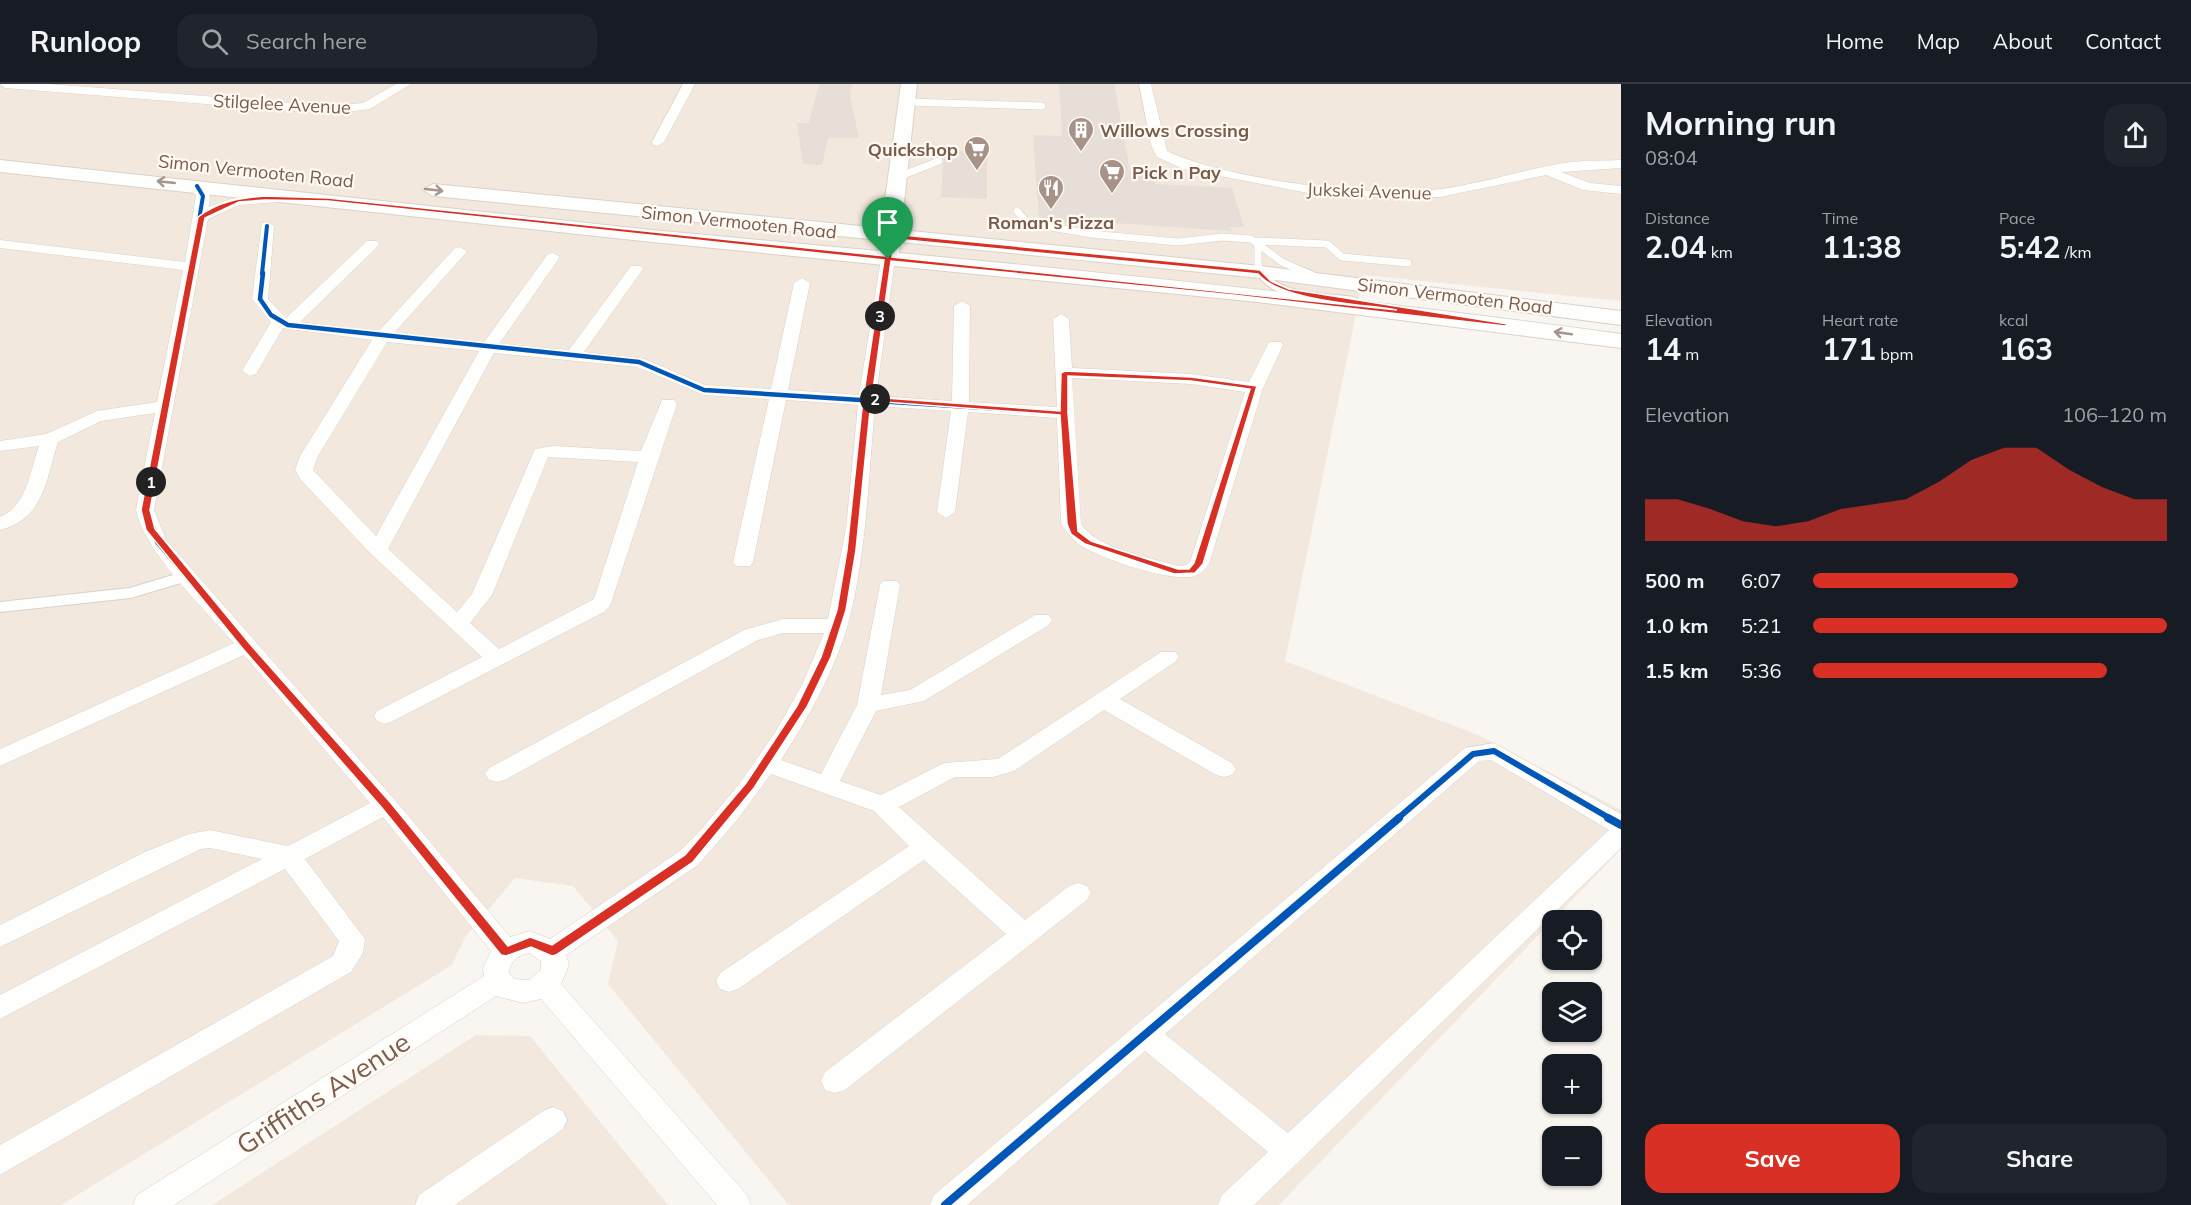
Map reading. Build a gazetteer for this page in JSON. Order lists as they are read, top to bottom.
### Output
{
  "streets": {
    "main road": ["Simon Vermooten Road"],
    "street": ["Stilgelee Avenue", "Jukskei Avenue", "Griffiths Avenue"]
  },
  "places": {
    "building": ["Willows Crossing"],
    "supermarket": ["Quickshop", "Pick n Pay"],
    "restaurant": ["Roman's Pizza"]
  },
  "page": {
    "header": "Runloop",
    "search": "Search here",
    "nav": [
      "Home",
      "Map",
      "About",
      "Contact"
    ],
    "heading": ["Morning run", "08:04"],
    "stats": [
      ["Distance", "2.04 km"],
      ["Time", "11:38"],
      ["Pace", "5:42 /km"],
      ["Elevation", "14 m"],
      ["Heart rate", "171 bpm"],
      ["kcal", "163"]
    ],
    "pins": ["3", "2", "1"],
    "chart": ["Elevation", "106–120 m"],
    "list": [
      {
        "name": "500 m",
        "note": "6:07"
      },
      {
        "name": "1.0 km",
        "note": "5:21"
      },
      {
        "name": "1.5 km",
        "note": "5:36"
      }
    ],
    "map_buttons": ["+", "−"],
    "buttons": ["Save", "Share"]
  }
}
